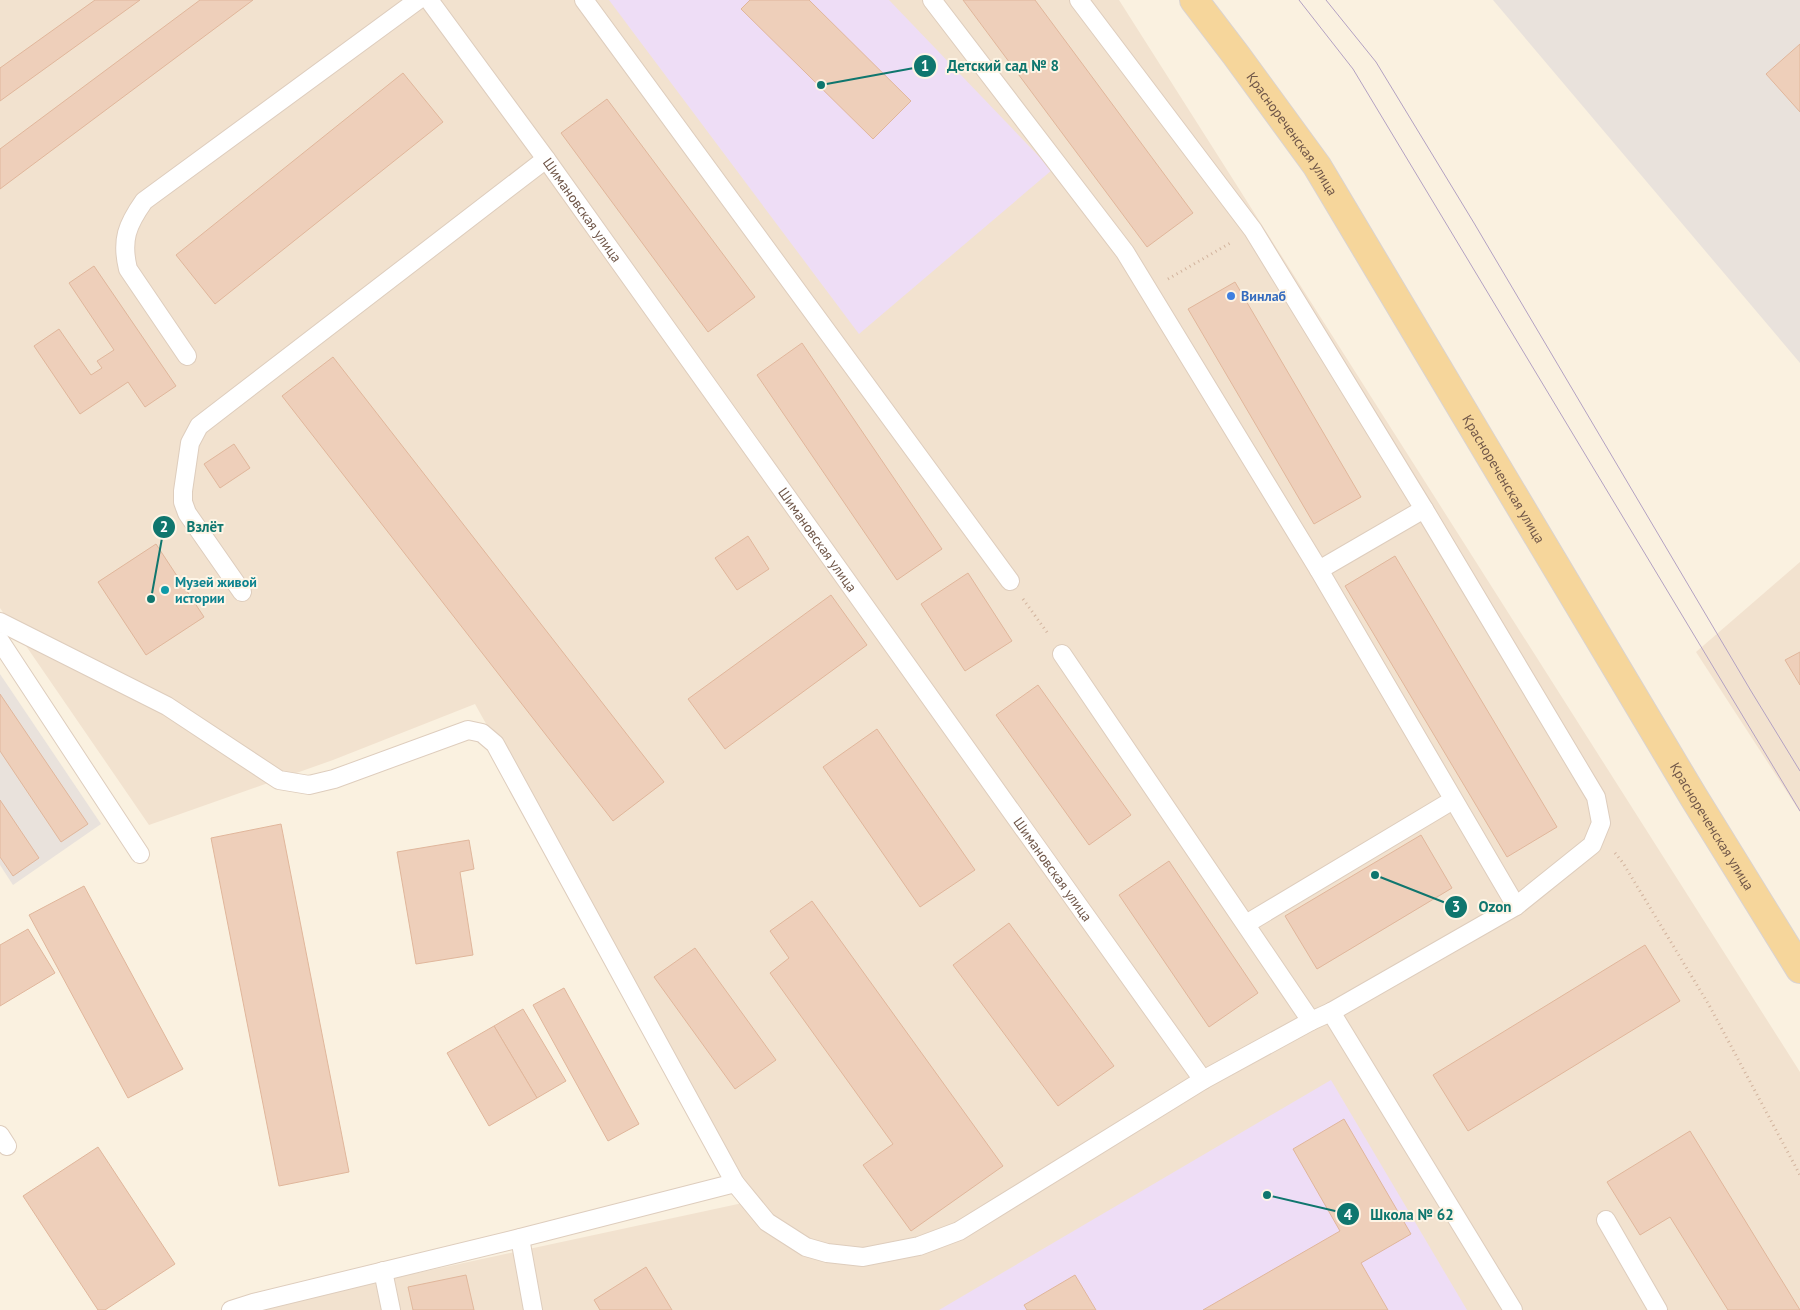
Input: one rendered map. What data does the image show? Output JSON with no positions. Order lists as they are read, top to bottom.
{
  "streets": {
    "main road": ["Краснореченская улица"],
    "lane": ["Шимановская улица"]
  },
  "places": [
    "Детский сад № 8",
    "Винлаб",
    "Музей живой истории",
    "Взлёт",
    "Ozon",
    "Школа № 62"
  ]
}
